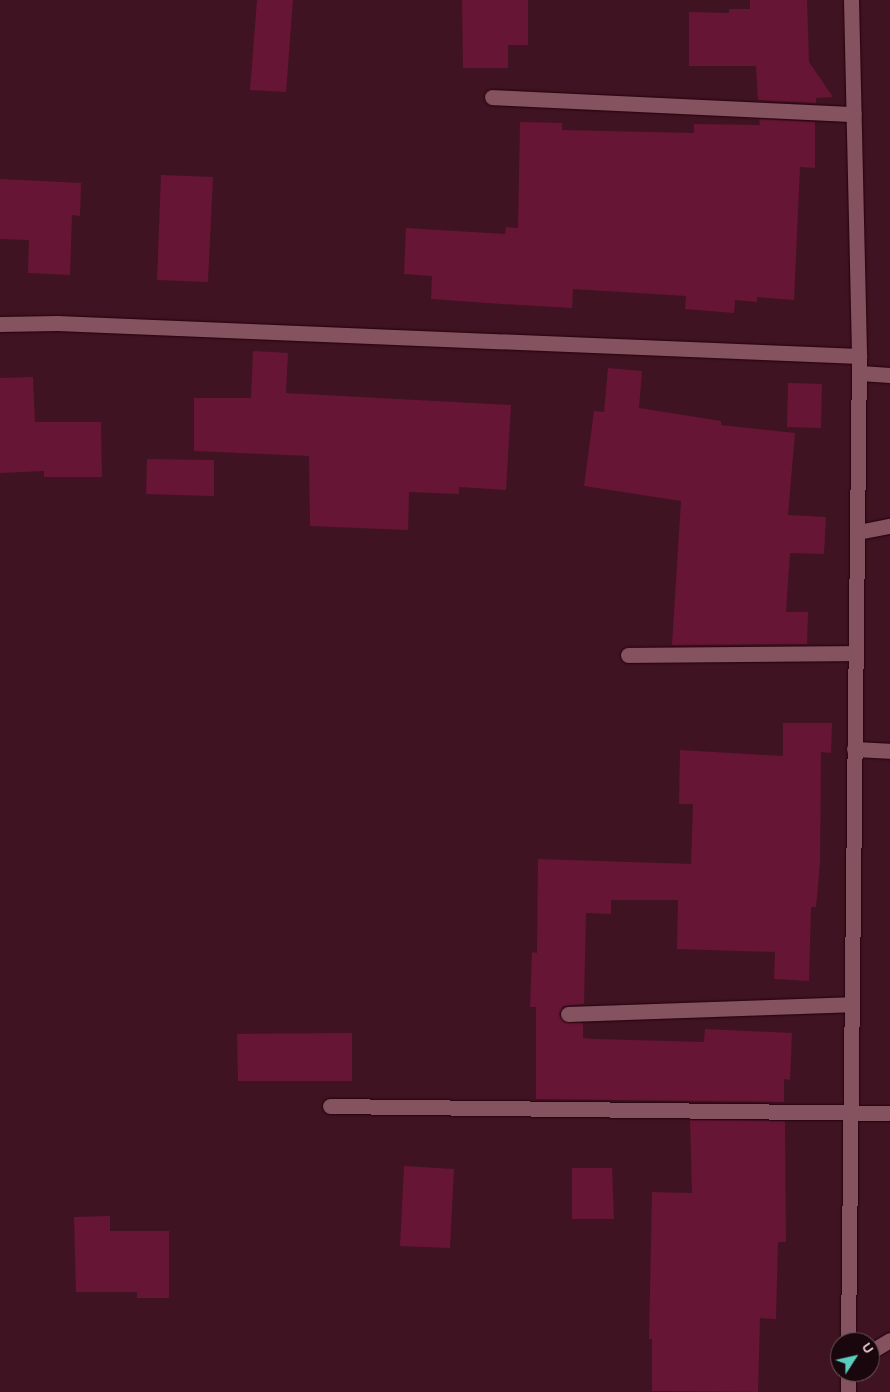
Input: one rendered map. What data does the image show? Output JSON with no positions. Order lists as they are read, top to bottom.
{
  "north": "top right"
}
